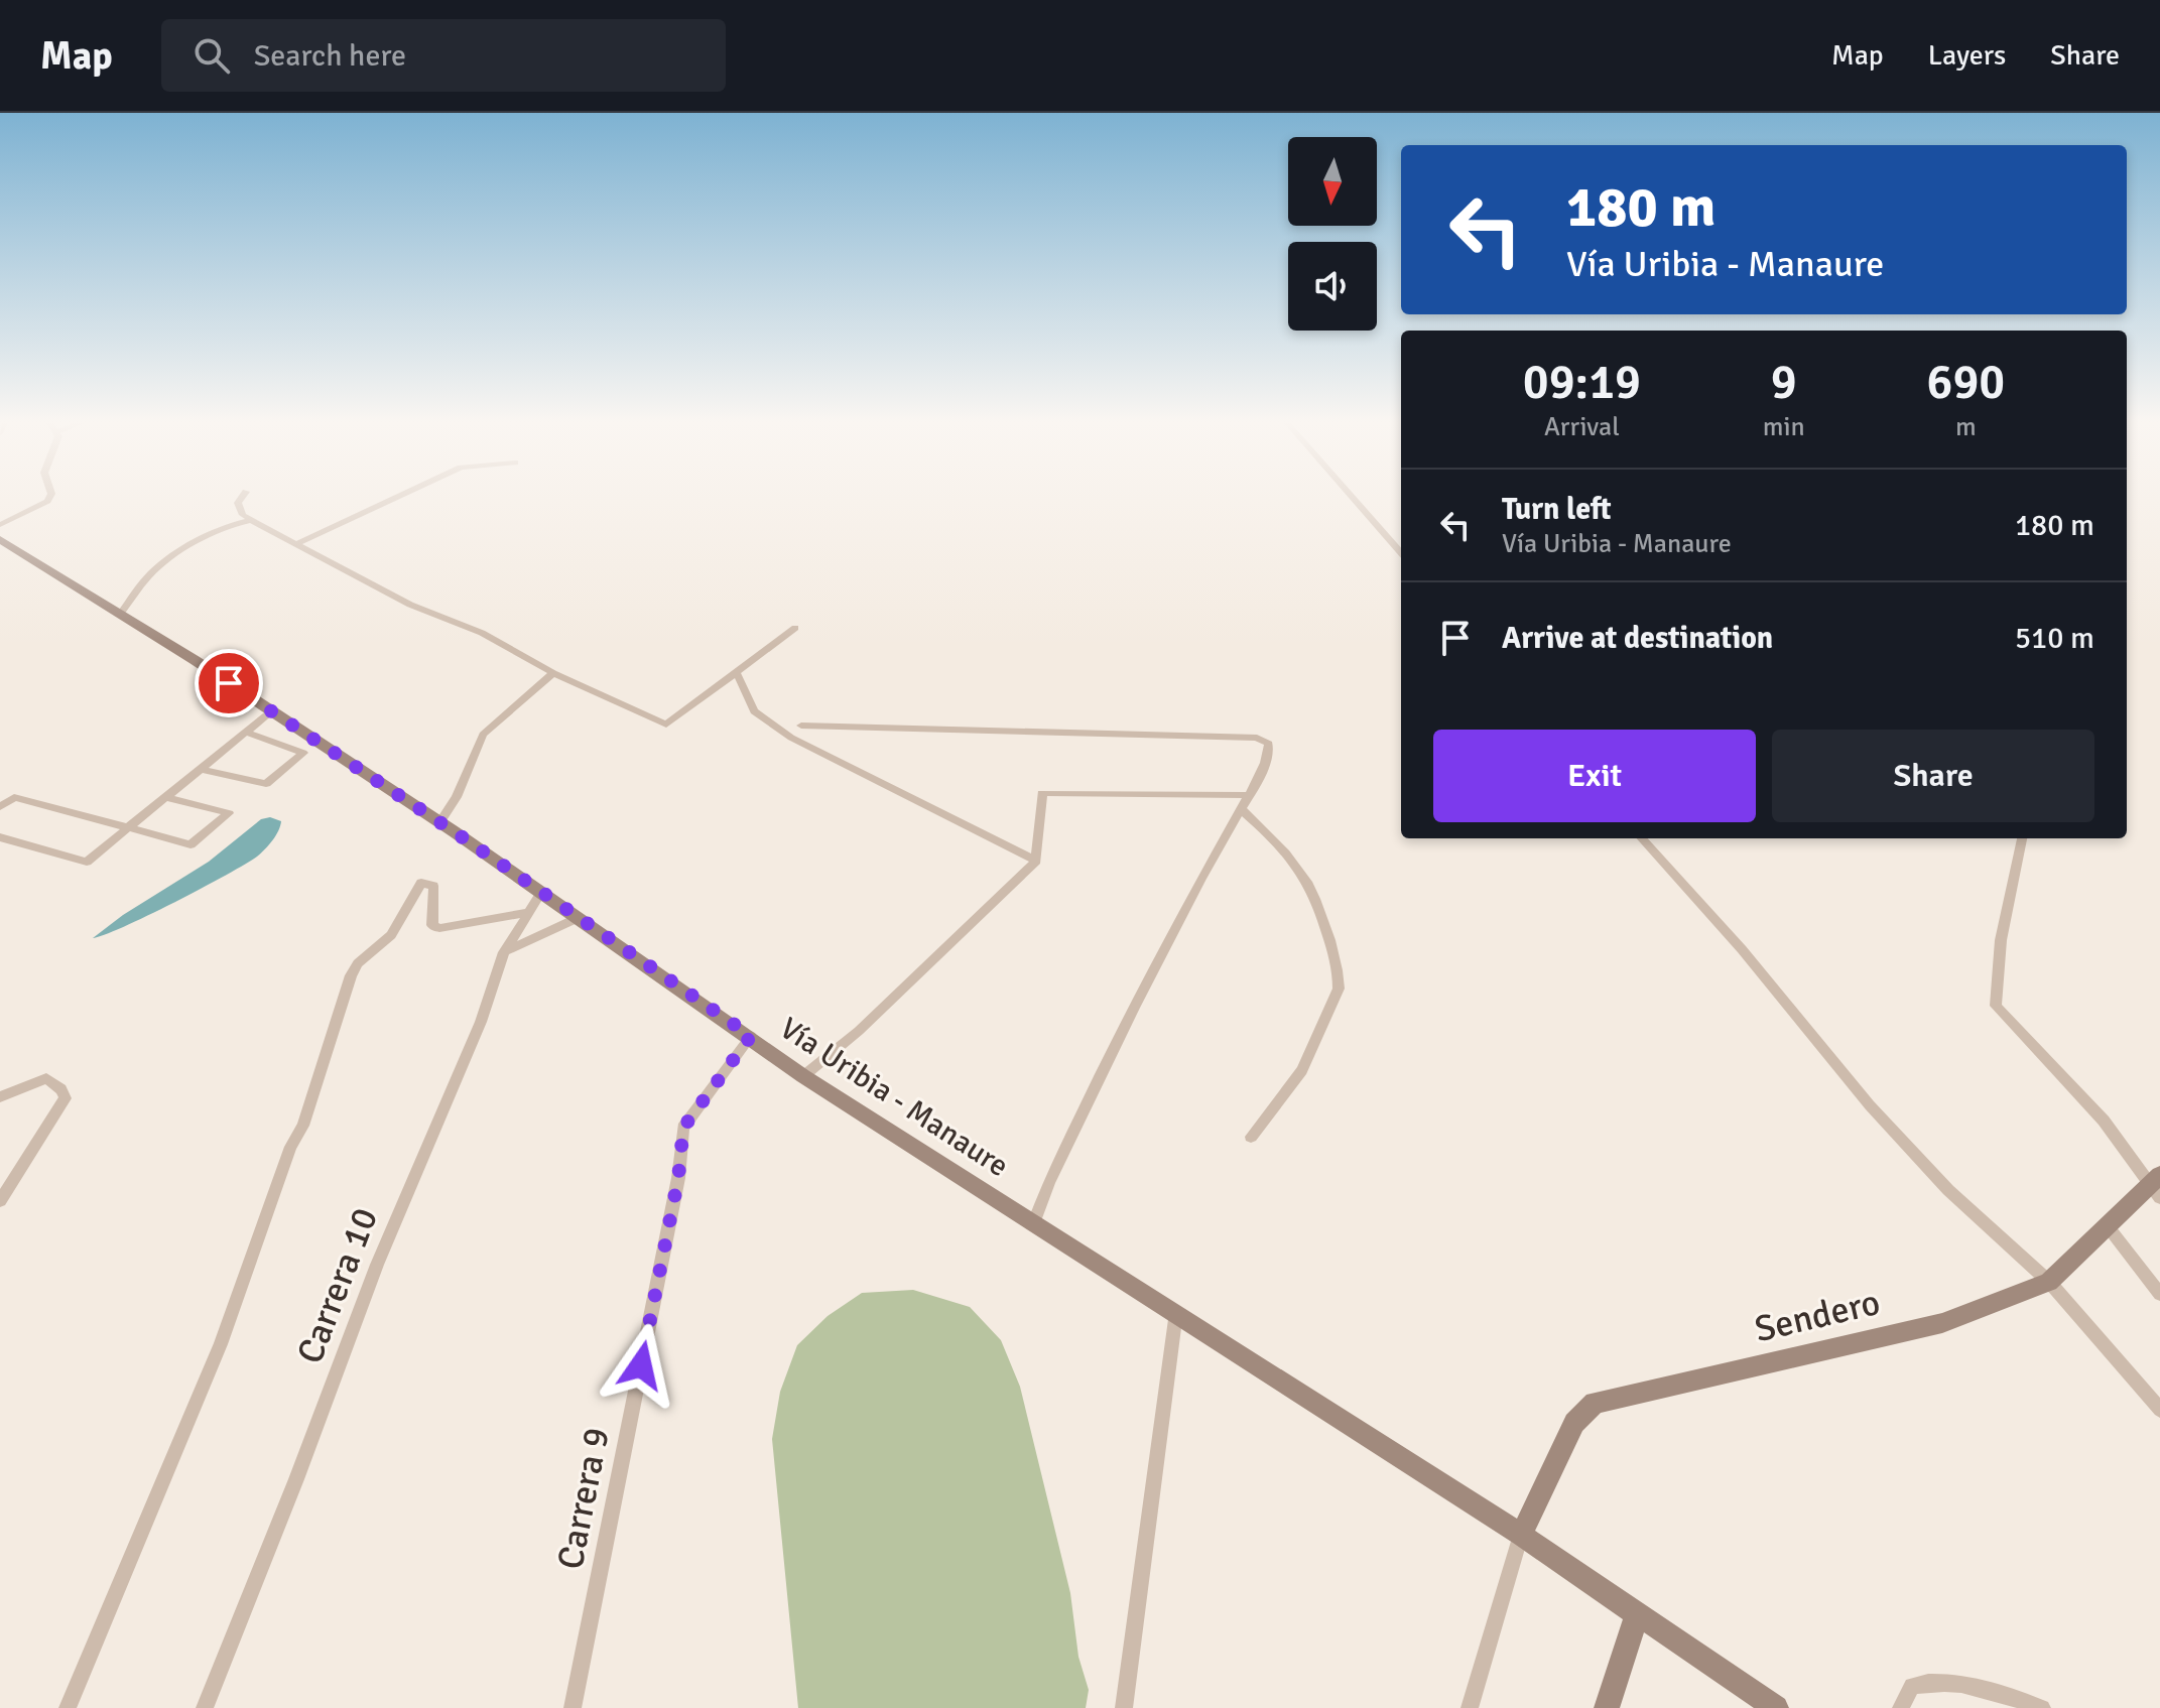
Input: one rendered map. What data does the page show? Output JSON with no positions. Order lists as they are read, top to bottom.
{
  "streets": {
    "main road": ["Vía Uribia - Manaure", "Sendero"],
    "street": ["Carrera 10", "Carrera 9"]
  },
  "crossings": [
    ["Vía Uribia - Manaure", "Carrera 10"],
    ["Vía Uribia - Manaure", "Sendero"],
    ["Vía Uribia - Manaure", "Carrera 9"]
  ],
  "north": "bottom",
  "page": {
    "header": "Map",
    "search": "Search here",
    "nav": ["Map", "Layers", "Share"],
    "turn": ["180 m", "Vía Uribia - Manaure"],
    "eta": [
      "09:19",
      "Arrival",
      "9",
      "min",
      "690",
      "m"
    ],
    "list": [
      {
        "name": "Turn left",
        "note": "Vía Uribia - Manaure",
        "value": "180 m"
      },
      {
        "name": "Arrive at destination",
        "value": "510 m"
      }
    ],
    "buttons": ["Exit", "Share"]
  }
}
